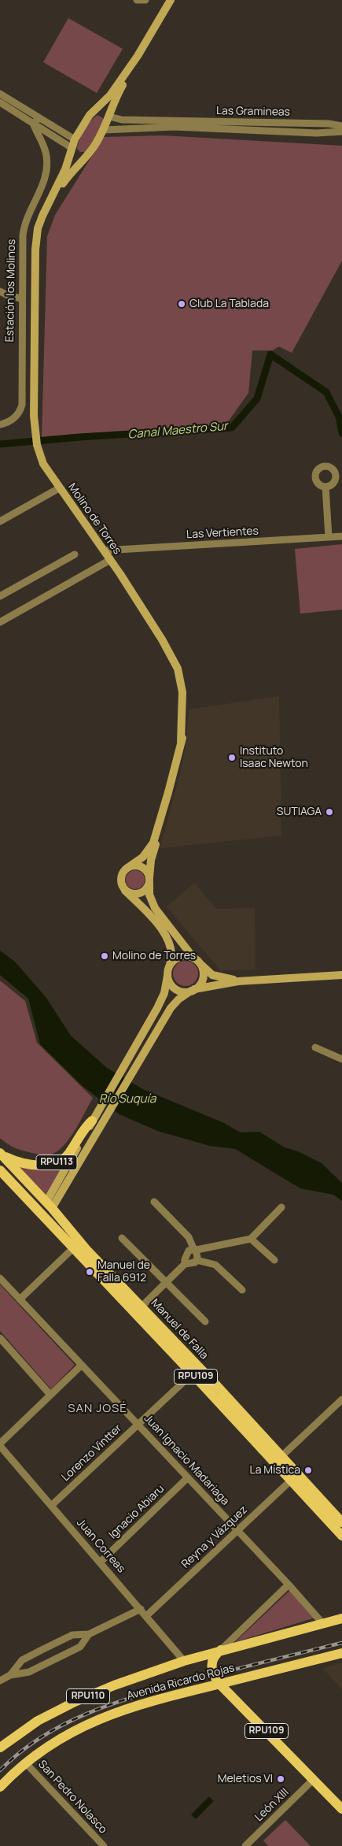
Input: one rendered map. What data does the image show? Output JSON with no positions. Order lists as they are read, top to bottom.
{
  "streets": {
    "main road": [
      "Molino de Torres",
      "RPU113",
      "Manuel de Falla",
      "RPU109",
      "Avenida Ricardo Rojas",
      "RPU110"
    ],
    "street": [
      "Las Gramineas",
      "Estación los Molinos",
      "Las Vertientes",
      "Lorenzo Vintter",
      "Juan Ignacio Madariaga",
      "Ignacio Abiaru",
      "Reyna y Vázquez",
      "Juan Correas",
      "San Pedro Nolasco",
      "León XIII"
    ]
  },
  "crossings": [
    ["Molino de Torres", "Las Vertientes"],
    ["Molino de Torres", "RPU113"],
    ["RPU113", "Manuel de Falla"],
    ["Manuel de Falla", "Lorenzo Vintter"],
    ["Manuel de Falla", "Reyna y Vázquez"],
    ["RPU109", "Avenida Ricardo Rojas"],
    ["RPU109", "León XIII"],
    ["Lorenzo Vintter", "Juan Ignacio Madariaga"],
    ["Lorenzo Vintter", "Juan Correas"],
    ["Juan Ignacio Madariaga", "Ignacio Abiaru"],
    ["Juan Ignacio Madariaga", "Reyna y Vázquez"],
    ["Juan Ignacio Madariaga", "Avenida Ricardo Rojas"],
    ["Ignacio Abiaru", "Juan Correas"],
    ["Reyna y Vázquez", "Juan Correas"],
    ["Juan Correas", "Avenida Ricardo Rojas"],
    ["Avenida Ricardo Rojas", "San Pedro Nolasco"]
  ],
  "districts": ["SAN JOSÉ"],
  "water": ["Canal Maestro Sur", "Río Suquía"],
  "places": [
    "Club La Tablada",
    "Instituto Isaac Newton",
    "SUTIAGA",
    "Molino de Torres",
    "Manuel de Falla 6912",
    "La Mística",
    "Meletios VI"
  ]
}
